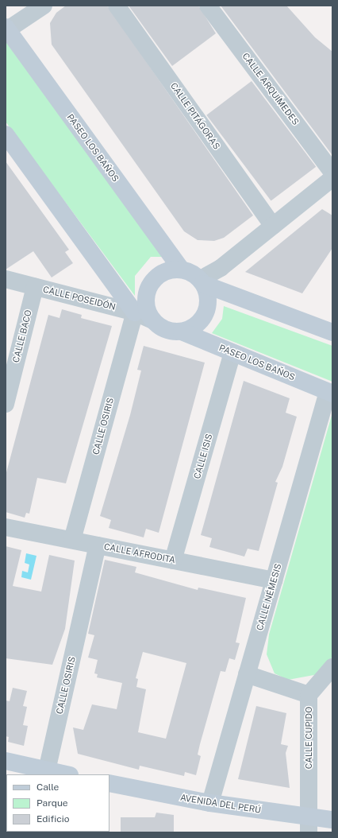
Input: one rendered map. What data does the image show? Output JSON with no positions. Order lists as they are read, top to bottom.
{
  "streets": {
    "street": [
      "CALLE ARQUÍMEDES",
      "CALLE PITÁGORAS",
      "PASEO LOS BAÑOS",
      "CALLE POSEIDÓN",
      "CALLE BACO",
      "CALLE OSIRIS",
      "CALLE ISIS",
      "CALLE AFRODITA",
      "CALLE NÉMESIS",
      "CALLE CUPIDO",
      "AVENIDA DEL PERÚ"
    ]
  },
  "crossings": [
    ["PASEO LOS BAÑOS", "CALLE POSEIDÓN"],
    ["PASEO LOS BAÑOS", "CALLE ISIS"],
    ["PASEO LOS BAÑOS", "CALLE NÉMESIS"],
    ["CALLE POSEIDÓN", "CALLE BACO"],
    ["CALLE POSEIDÓN", "CALLE OSIRIS"],
    ["CALLE OSIRIS", "CALLE AFRODITA"],
    ["CALLE ISIS", "CALLE AFRODITA"],
    ["CALLE AFRODITA", "CALLE NÉMESIS"],
    ["CALLE NÉMESIS", "AVENIDA DEL PERÚ"],
    ["CALLE CUPIDO", "AVENIDA DEL PERÚ"]
  ],
  "legend": ["Calle", "Parque", "Edificio"]
}
